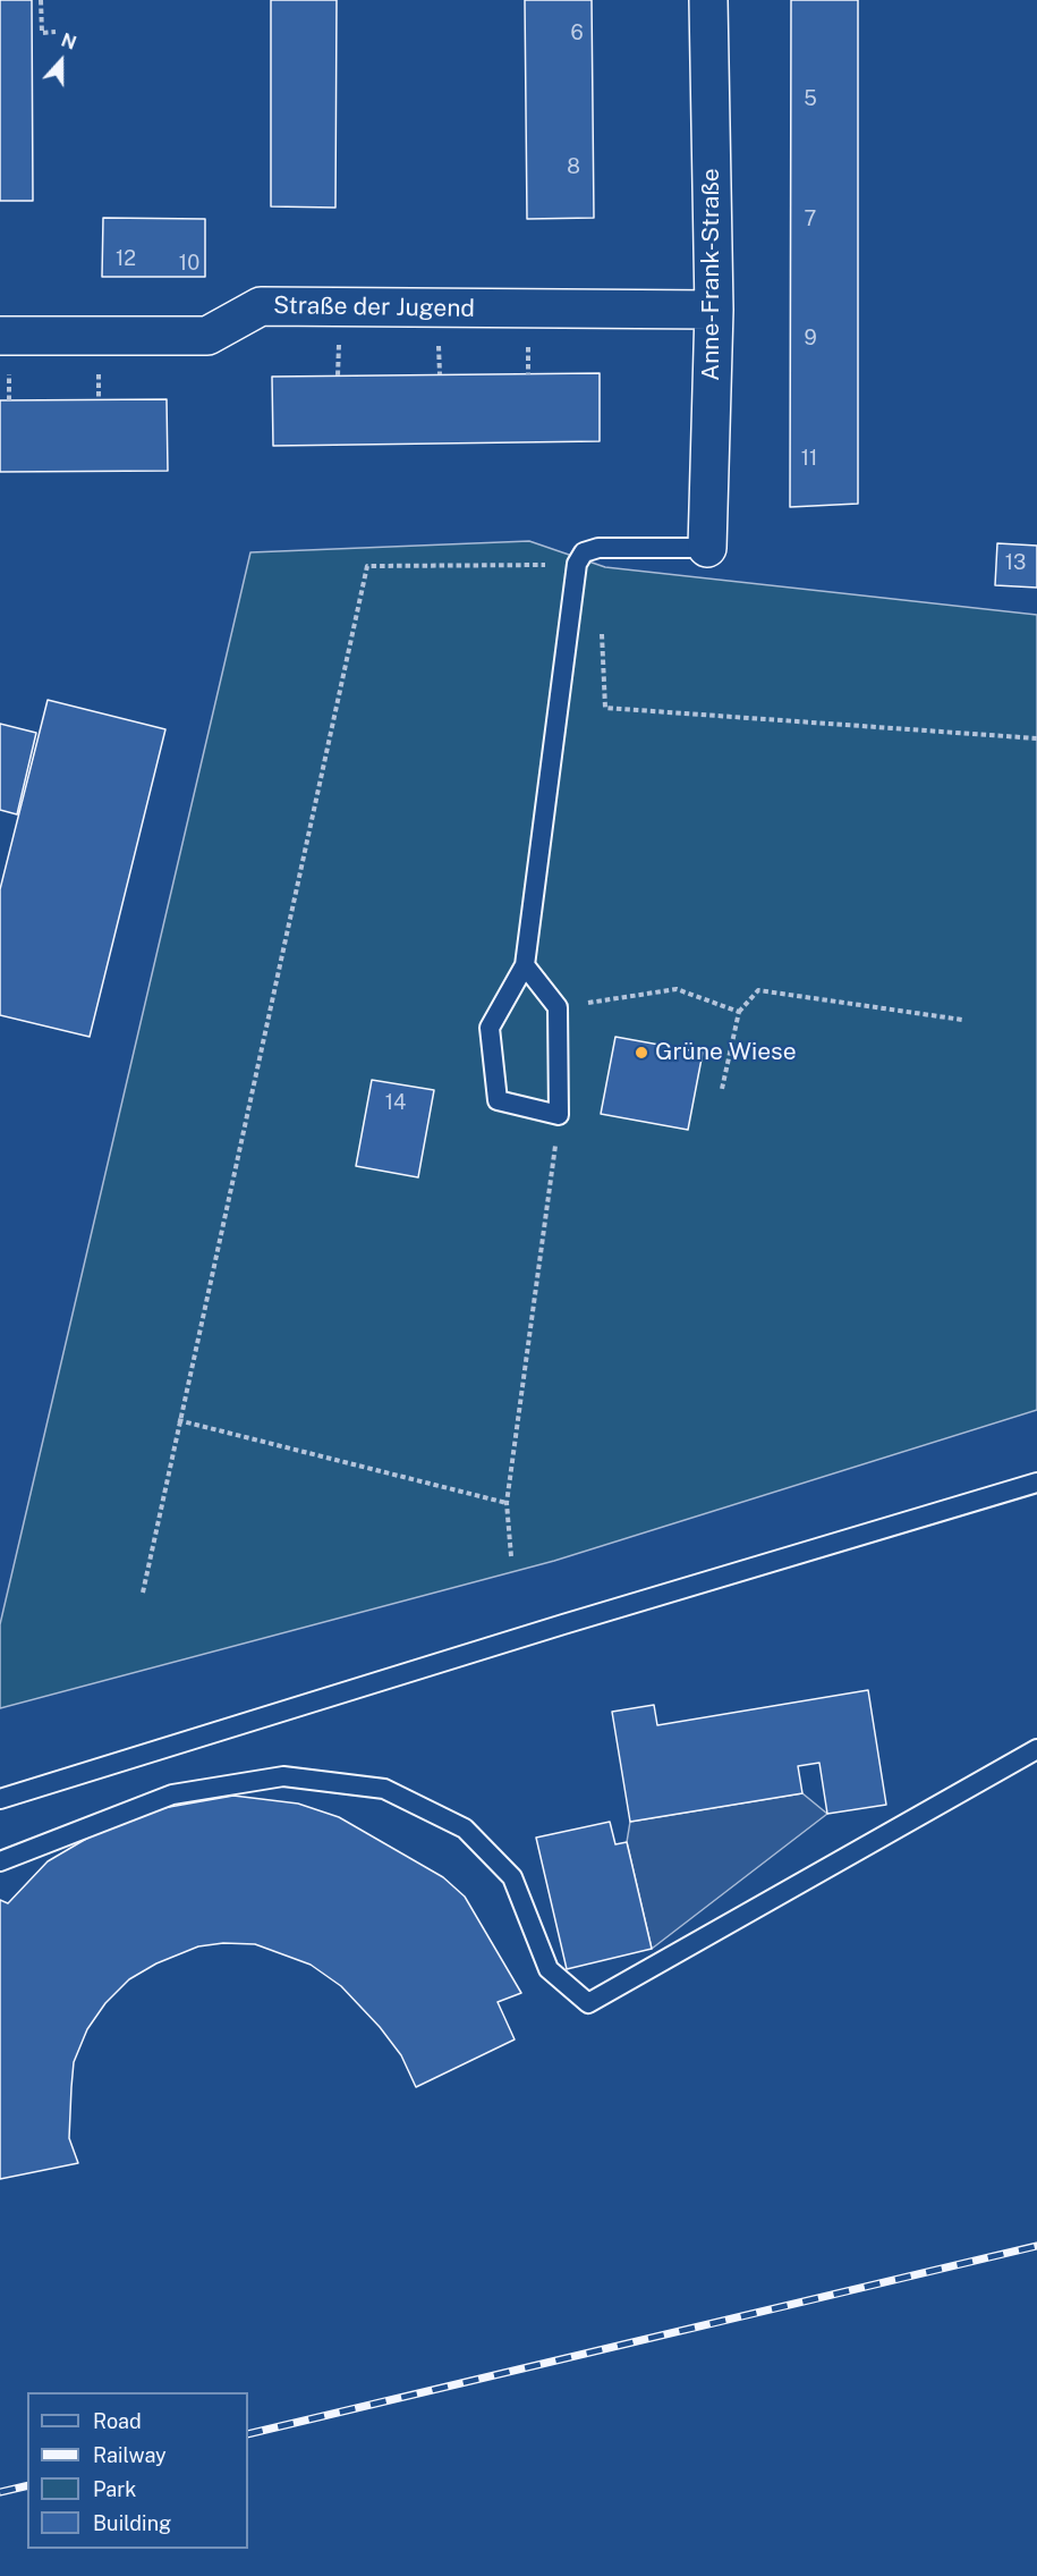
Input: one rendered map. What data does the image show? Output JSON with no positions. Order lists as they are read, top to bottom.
{
  "streets": {
    "street": ["Anne-Frank-Straße", "Straße der Jugend"]
  },
  "crossings": [
    ["Anne-Frank-Straße", "Straße der Jugend"]
  ],
  "places": ["Grüne Wiese"],
  "house_numbers": [
    "6",
    "5",
    "8",
    "7",
    "12",
    "10",
    "9",
    "11",
    "13",
    "14"
  ],
  "legend": [
    "Road",
    "Railway",
    "Park",
    "Building"
  ],
  "north": "top"
}
